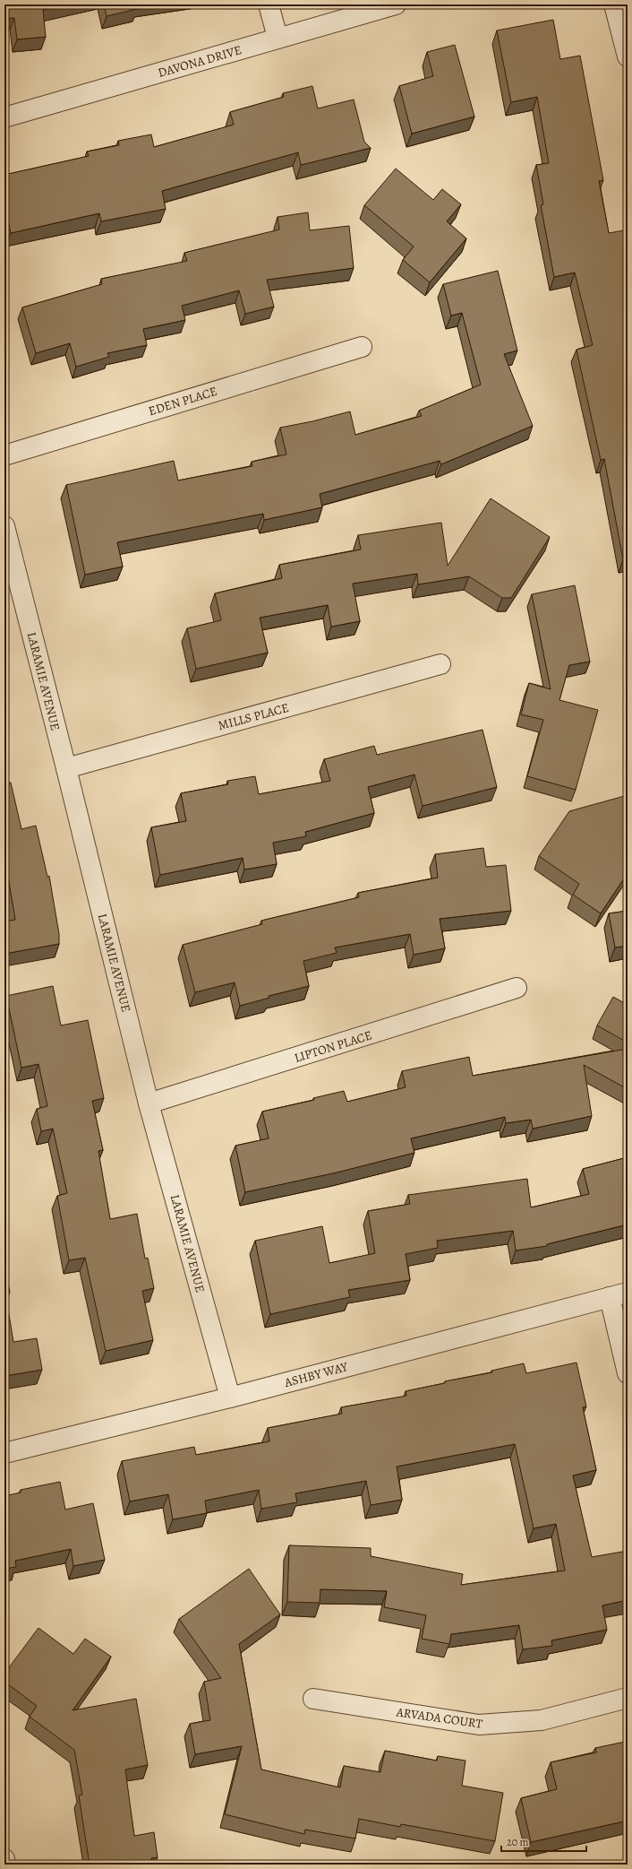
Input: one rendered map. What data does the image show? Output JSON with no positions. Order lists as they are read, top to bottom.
{
  "streets": {
    "street": [
      "DAVONA DRIVE",
      "EDEN PLACE",
      "LARAMIE AVENUE",
      "MILLS PLACE",
      "LIPTON PLACE",
      "ASHBY WAY",
      "ARVADA COURT"
    ]
  },
  "crossings": [
    ["LARAMIE AVENUE", "MILLS PLACE"],
    ["LARAMIE AVENUE", "LIPTON PLACE"],
    ["LARAMIE AVENUE", "ASHBY WAY"]
  ],
  "scale_bar": "20 m"
}
